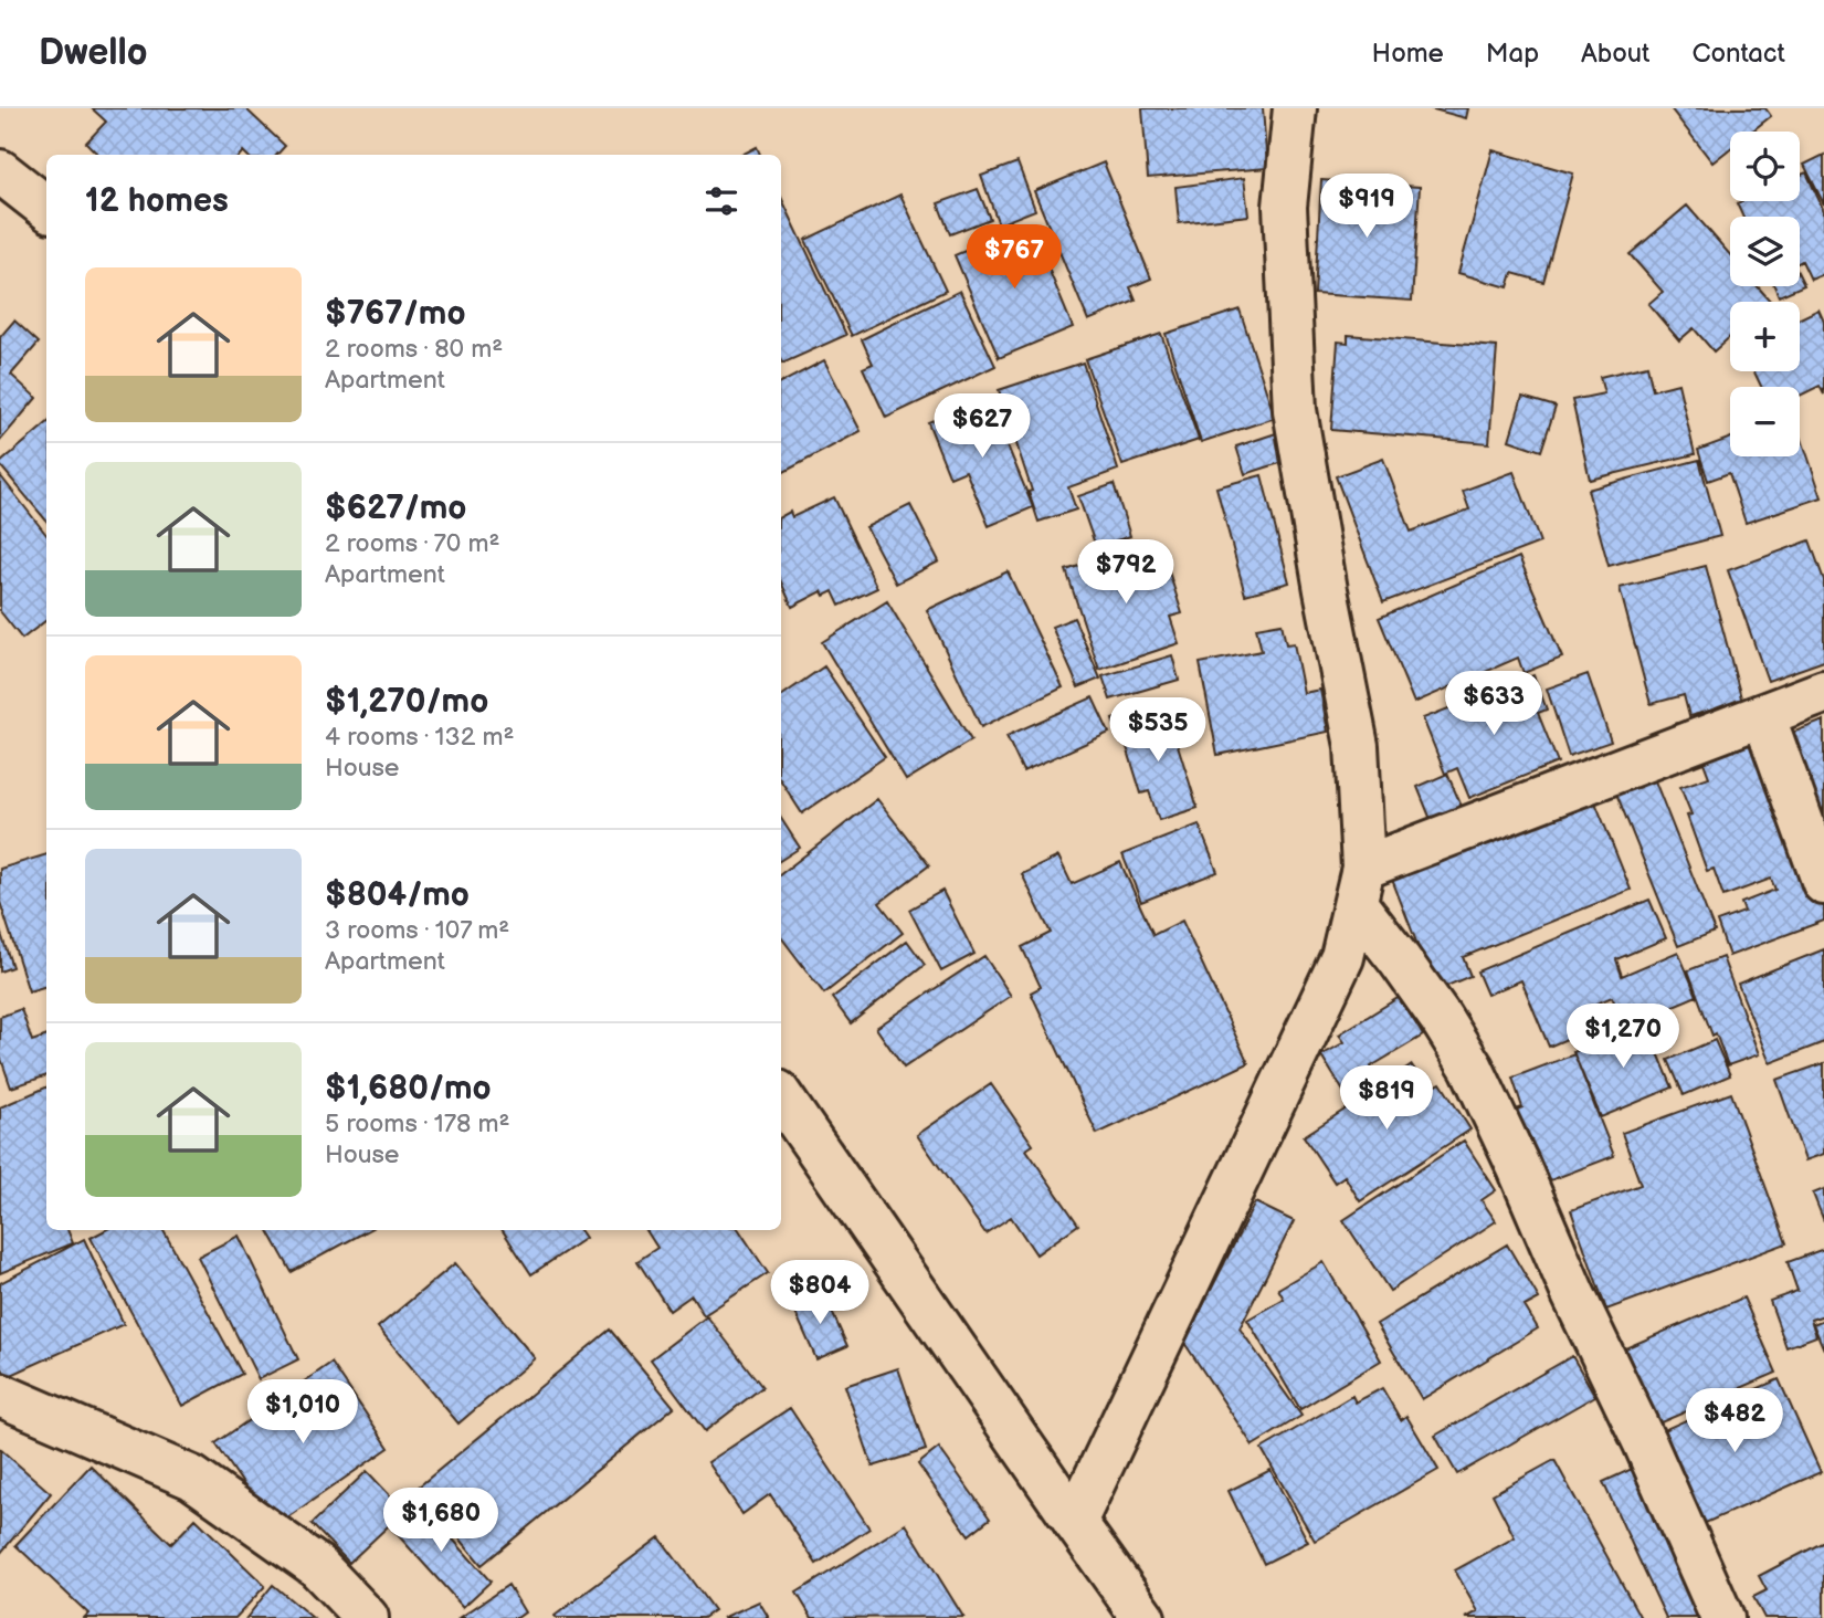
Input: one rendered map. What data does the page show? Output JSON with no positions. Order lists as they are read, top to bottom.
{
  "page": {
    "header": "Dwello",
    "nav": [
      "Home",
      "Map",
      "About",
      "Contact"
    ],
    "map_buttons": ["+", "−"],
    "heading": "12 homes",
    "price": [
      "$919",
      "$767",
      "$627",
      "$792",
      "$633",
      "$535",
      "$1,270",
      "$819",
      "$804",
      "$1,010",
      "$482",
      "$1,680"
    ],
    "list": [
      {
        "name": "$767/mo",
        "note": "2 rooms · 80 m² · Apartment"
      },
      {
        "name": "$627/mo",
        "note": "2 rooms · 70 m² · Apartment"
      },
      {
        "name": "$1,270/mo",
        "note": "4 rooms · 132 m² · House"
      },
      {
        "name": "$804/mo",
        "note": "3 rooms · 107 m² · Apartment"
      },
      {
        "name": "$1,680/mo",
        "note": "5 rooms · 178 m² · House"
      }
    ]
  }
}
